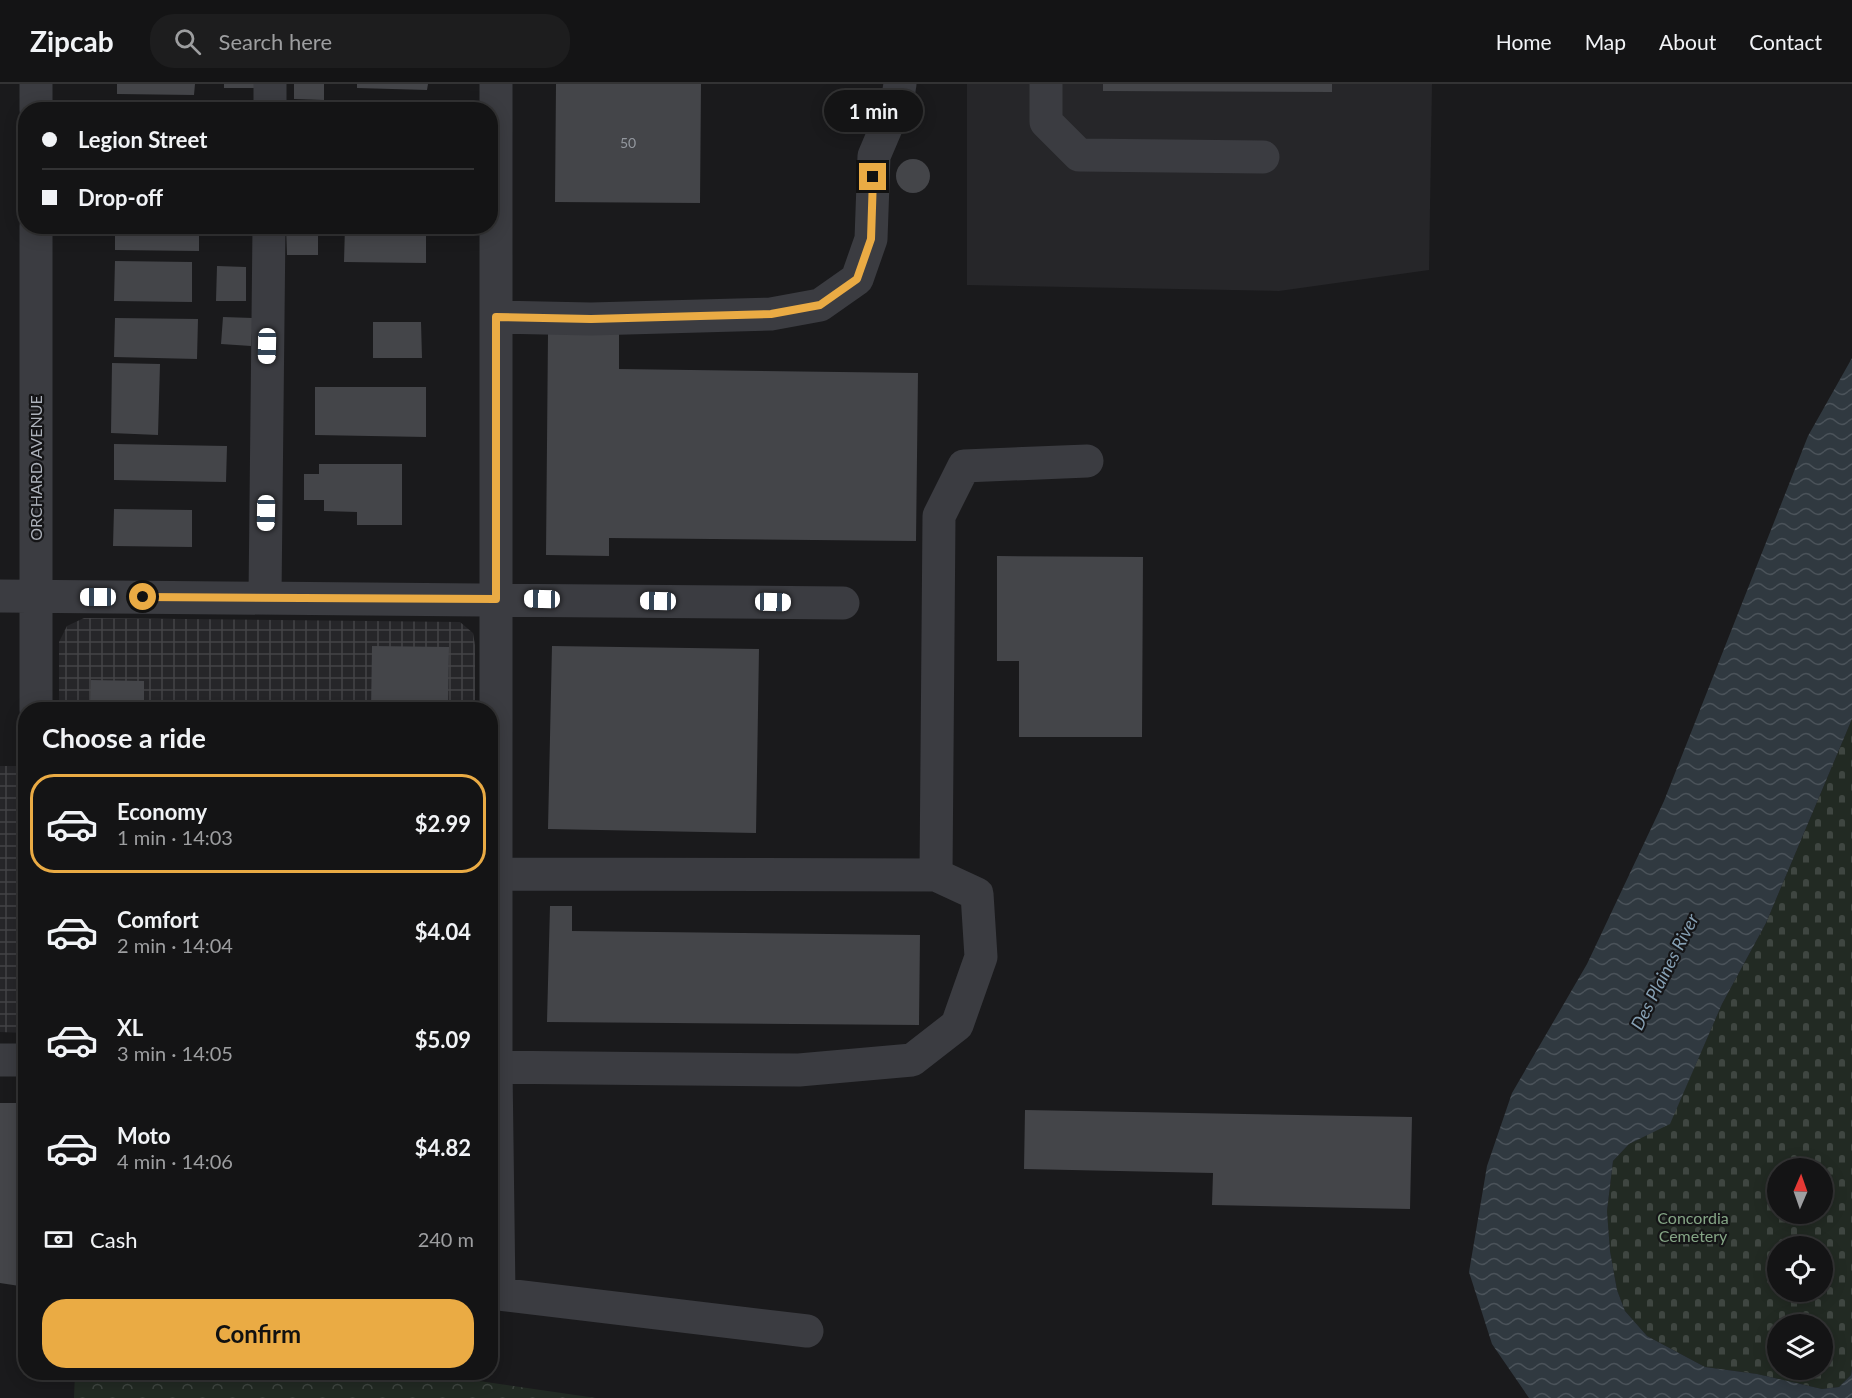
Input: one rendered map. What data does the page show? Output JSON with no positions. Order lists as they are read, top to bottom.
{
  "streets": {
    "street": ["ORCHARD AVENUE"]
  },
  "water": ["Des Plaines River"],
  "parks": ["Concordia Cemetery"],
  "house_numbers": ["50"],
  "north": "top",
  "page": {
    "header": "Zipcab",
    "search": "Search here",
    "nav": [
      "Home",
      "Map",
      "About",
      "Contact"
    ],
    "bubble": "1 min",
    "banner": ["Legion Street", "Drop-off"],
    "heading": "Choose a ride",
    "list": [
      {
        "name": "Economy",
        "note": "1 min · 14:03",
        "value": "$2.99"
      },
      {
        "name": "Comfort",
        "note": "2 min · 14:04",
        "value": "$4.04"
      },
      {
        "name": "XL",
        "note": "3 min · 14:05",
        "value": "$5.09"
      },
      {
        "name": "Moto",
        "note": "4 min · 14:06",
        "value": "$4.82"
      }
    ],
    "pay": ["Cash", "240 m"],
    "buttons": "Confirm"
  }
}
